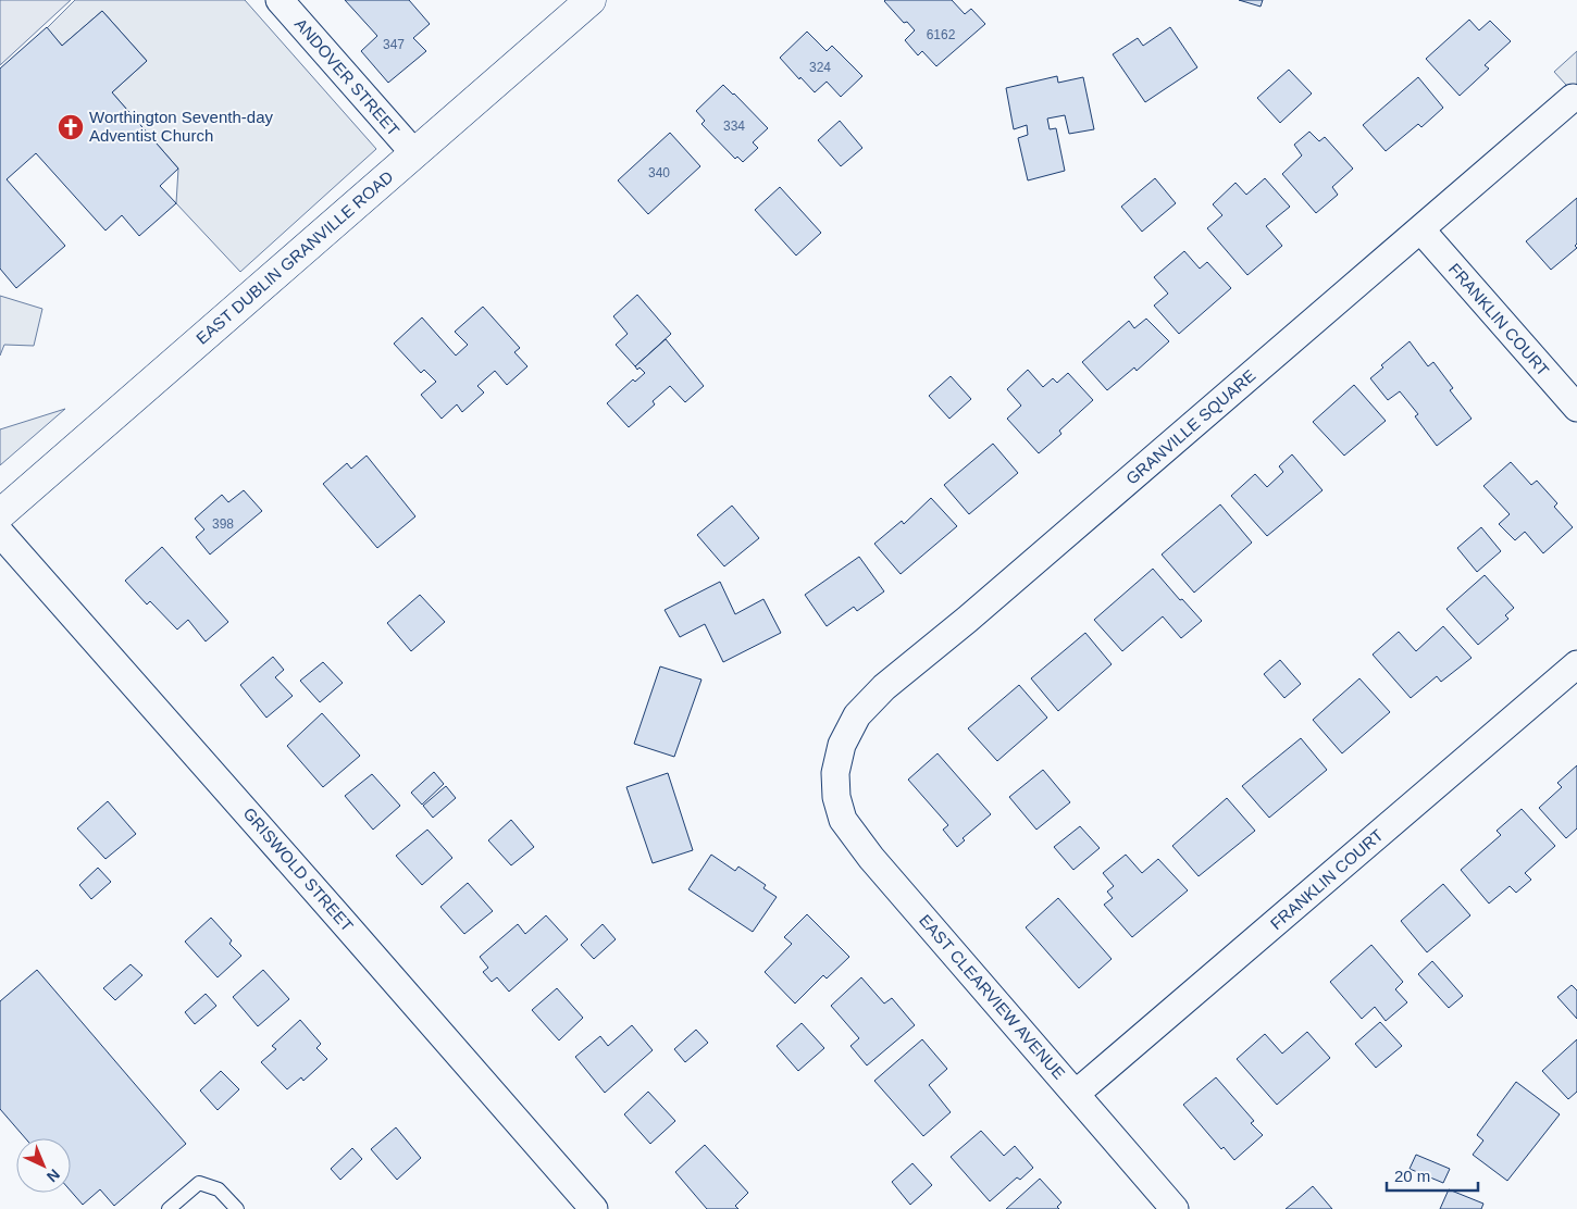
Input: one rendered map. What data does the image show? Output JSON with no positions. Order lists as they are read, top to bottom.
{
  "streets": {
    "main road": ["EAST DUBLIN GRANVILLE ROAD"],
    "street": [
      "ANDOVER STREET",
      "FRANKLIN COURT",
      "GRANVILLE SQUARE",
      "GRISWOLD STREET",
      "EAST CLEARVIEW AVENUE"
    ]
  },
  "crossings": [
    ["ANDOVER STREET", "EAST DUBLIN GRANVILLE ROAD"],
    ["FRANKLIN COURT", "GRANVILLE SQUARE"],
    ["FRANKLIN COURT", "EAST CLEARVIEW AVENUE"],
    ["GRANVILLE SQUARE", "EAST CLEARVIEW AVENUE"]
  ],
  "places": {
    "church": ["Worthington Seventh-day Adventist Church"]
  },
  "house_numbers": [
    "6162",
    "347",
    "324",
    "334",
    "340",
    "398"
  ],
  "scale_bar": "20 m",
  "north": "bottom right"
}
